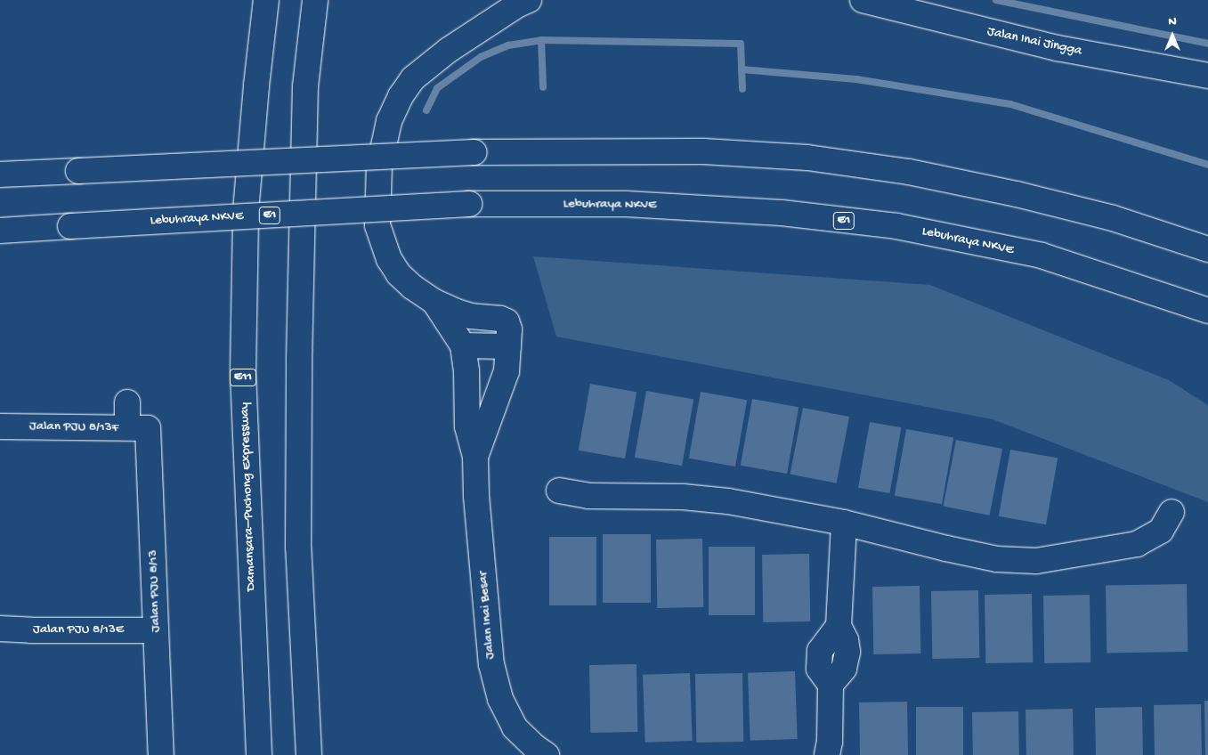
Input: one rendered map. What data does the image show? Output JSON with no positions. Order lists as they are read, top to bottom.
{
  "streets": {
    "main road": [
      "Jalan Inai Jingga",
      "Lebuhraya NKVE",
      "E1",
      "E11",
      "Jalan PJU 8/13F",
      "Damansara–Puchong Expressway",
      "Jalan PJU 8/13",
      "Jalan Inai Besar",
      "Jalan PJU 8/13E"
    ]
  },
  "crossings": [
    ["Jalan PJU 8/13F", "Jalan PJU 8/13"],
    ["Jalan PJU 8/13", "Jalan PJU 8/13E"]
  ],
  "north": "top"
}
